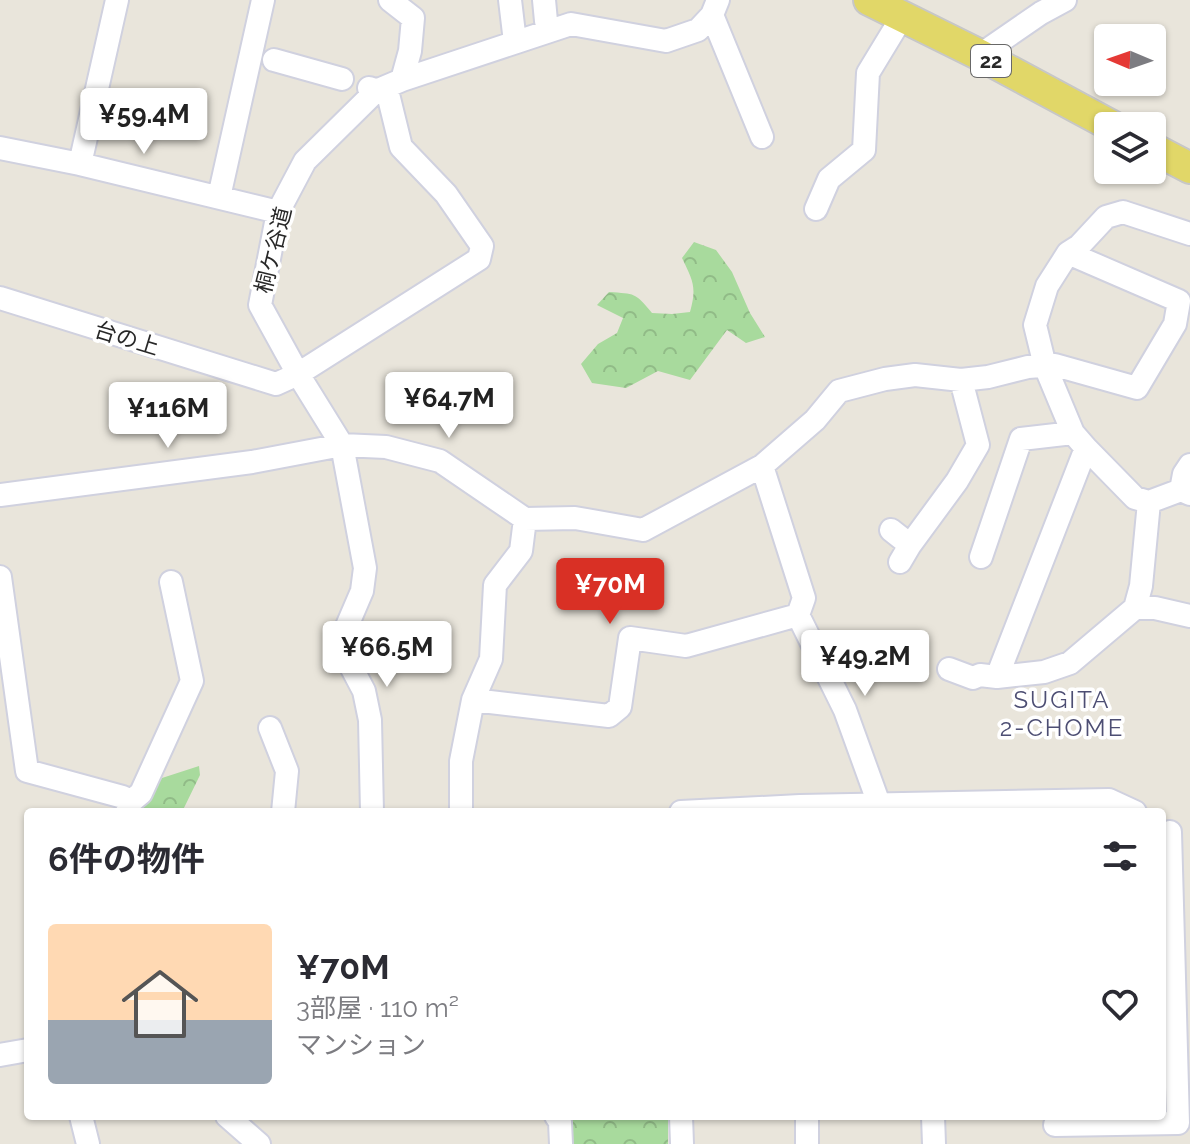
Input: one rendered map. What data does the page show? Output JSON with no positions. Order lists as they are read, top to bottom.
{
  "streets": {
    "main road": ["22"],
    "street": ["桐ケ谷道", "台の上"]
  },
  "crossings": [
    ["桐ケ谷道", "台の上"]
  ],
  "districts": ["SUGITA 2-CHOME"],
  "north": "left",
  "page": {
    "price": [
      "¥59.4M",
      "¥64.7M",
      "¥116M",
      "¥70M",
      "¥66.5M",
      "¥49.2M"
    ],
    "heading": "6件の物件",
    "list": [
      {
        "name": "¥70M",
        "note": "3部屋 · 110 m² · マンション"
      }
    ]
  }
}
